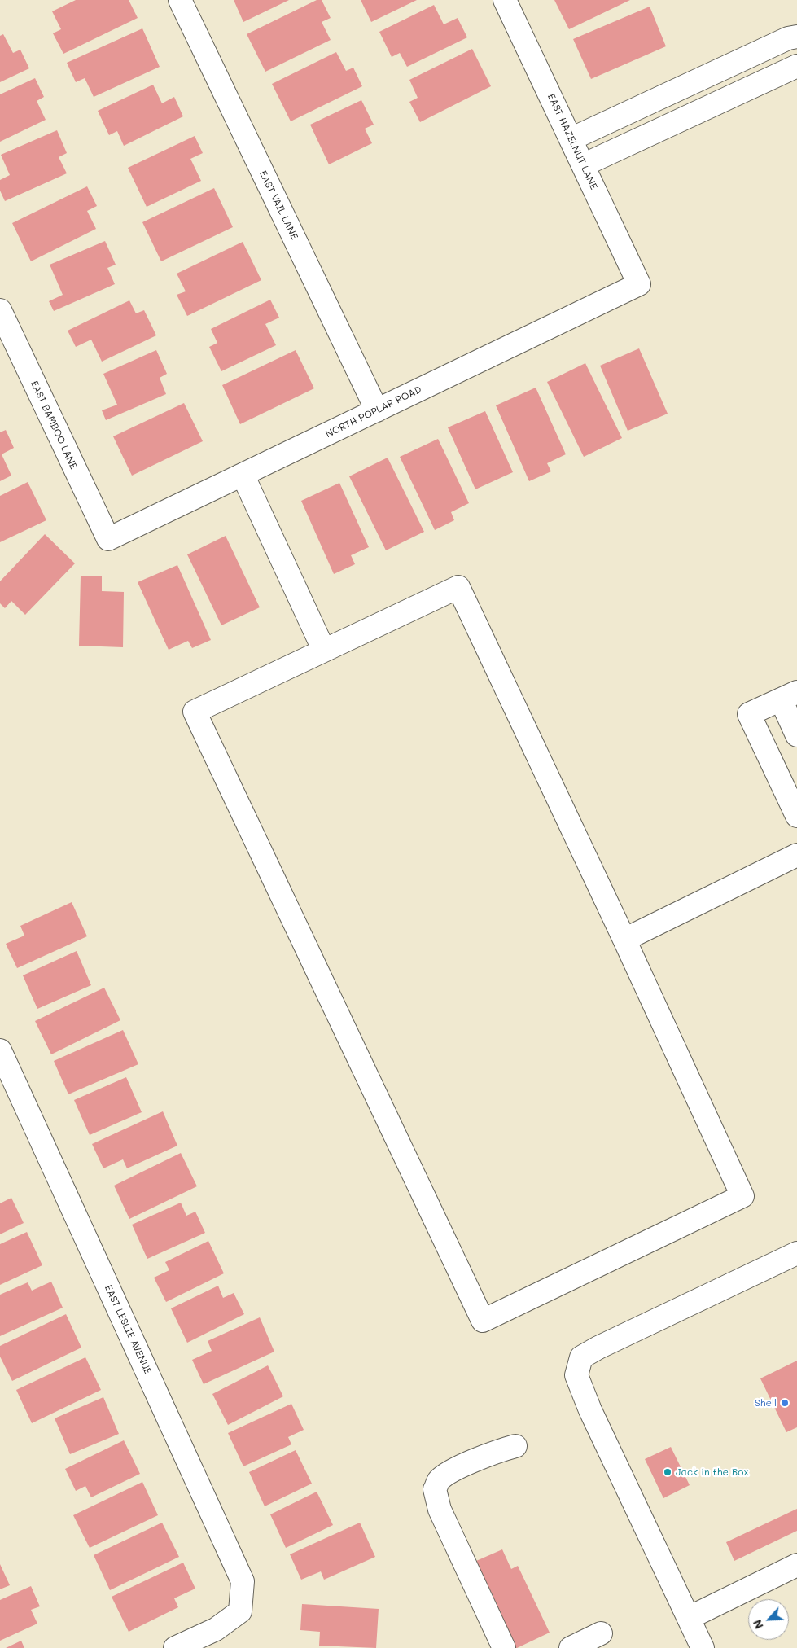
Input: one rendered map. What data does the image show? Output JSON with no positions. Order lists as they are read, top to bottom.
{
  "streets": {
    "street": [
      "EAST HAZELNUT LANE",
      "EAST VAIL LANE",
      "NORTH POPLAR ROAD",
      "EAST BAMBOO LANE",
      "EAST LESLIE AVENUE"
    ]
  },
  "crossings": [
    ["EAST HAZELNUT LANE", "NORTH POPLAR ROAD"],
    ["EAST VAIL LANE", "NORTH POPLAR ROAD"],
    ["NORTH POPLAR ROAD", "EAST BAMBOO LANE"]
  ],
  "places": ["Shell", "Jack in the Box"],
  "north": "bottom left"
}
